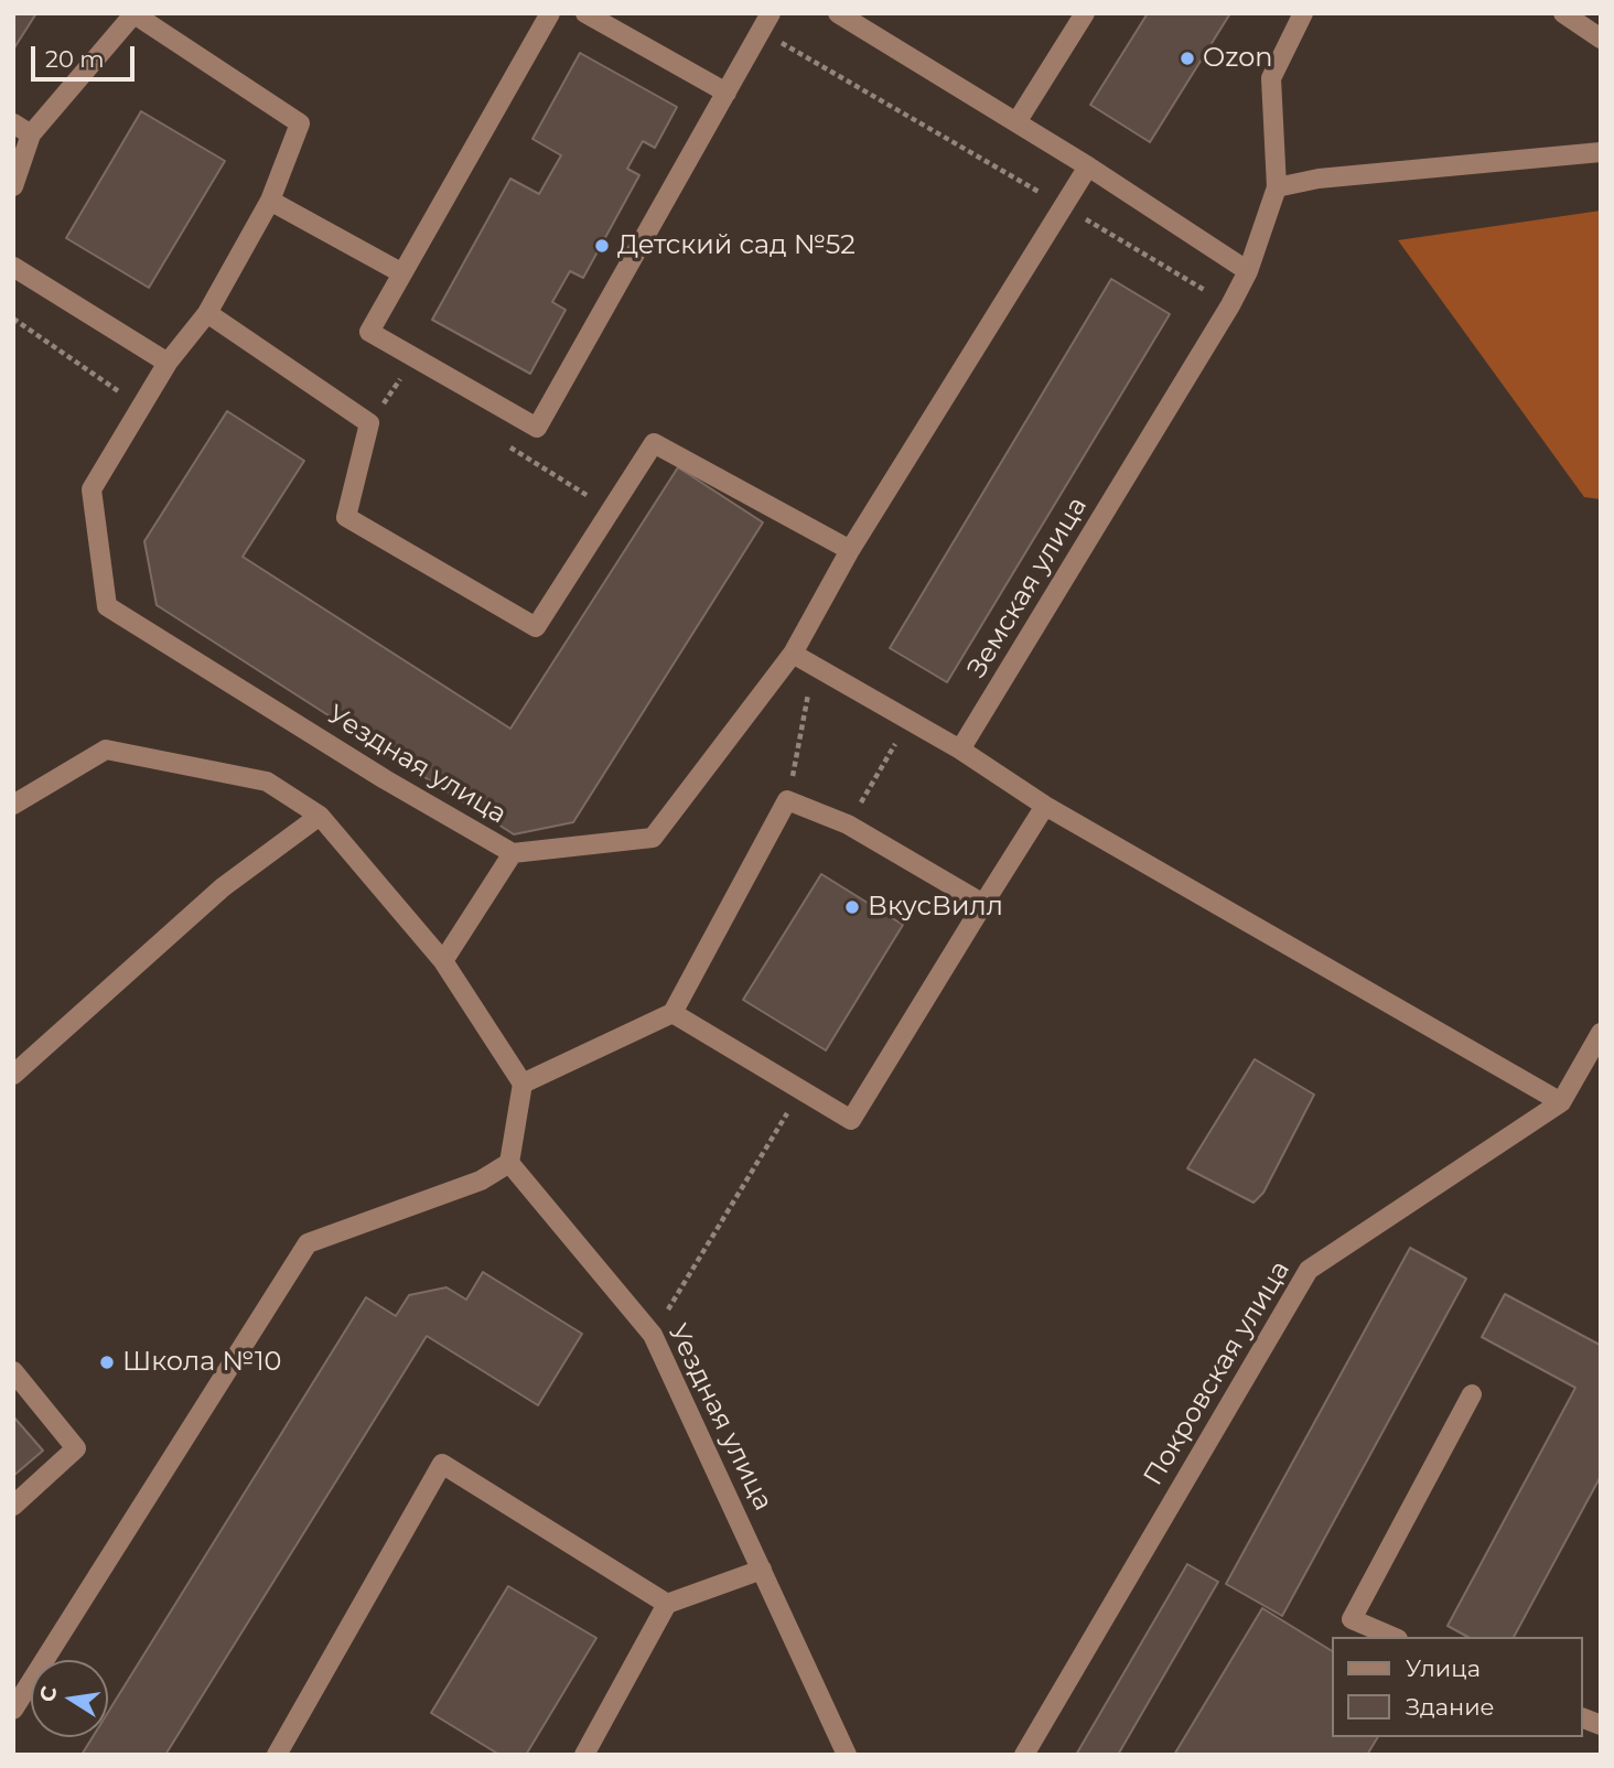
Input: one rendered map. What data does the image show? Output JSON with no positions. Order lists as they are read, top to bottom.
{
  "streets": {
    "street": ["Земская улица", "Уездная улица", "Покровская улица"]
  },
  "places": [
    "Ozon",
    "Детский сад №52",
    "ВкусВилл",
    "Школа №10"
  ],
  "legend": ["Улица", "Здание"],
  "scale_bar": "20 m",
  "north": "left"
}
